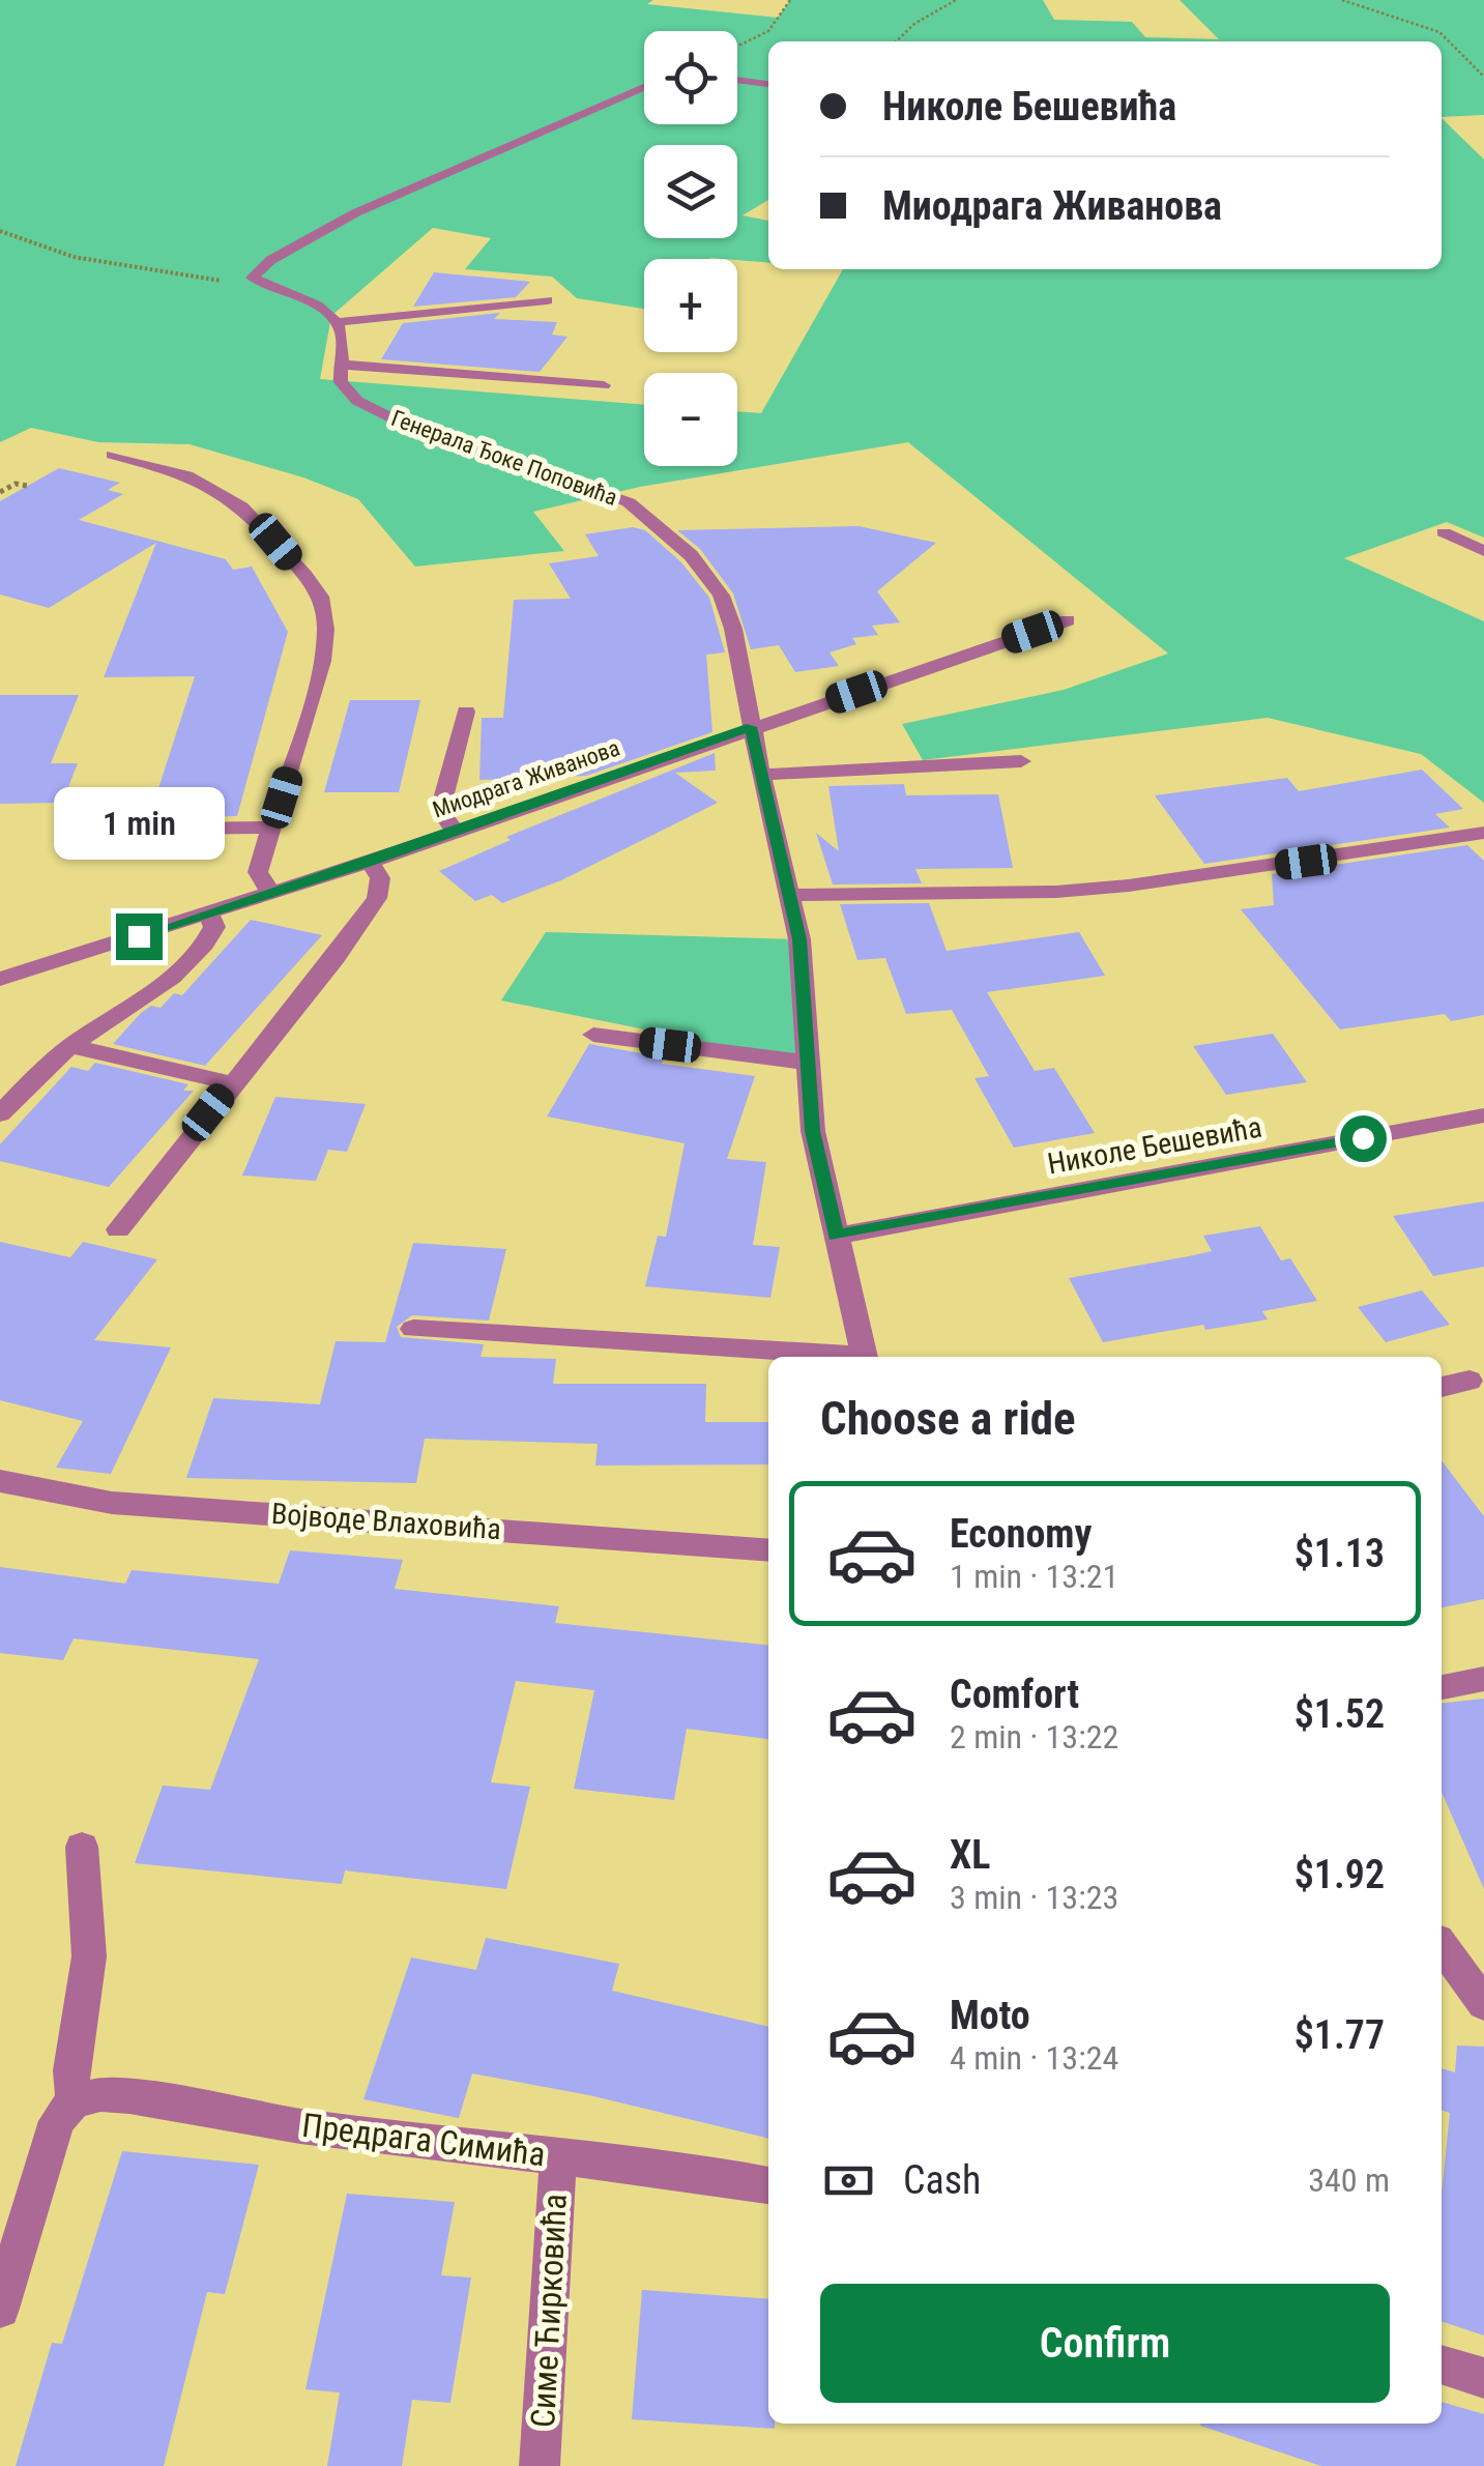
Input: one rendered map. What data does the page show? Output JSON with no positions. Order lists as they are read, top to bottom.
{
  "streets": {
    "street": [
      "Генерала Ђоке Поповића",
      "Миодрага Живанова",
      "Николе Бешевића",
      "Војводе Влаховића",
      "Предрага Симића",
      "Симе Ћирковића"
    ]
  },
  "crossings": [
    ["Генерала Ђоке Поповића", "Миодрага Живанова"],
    ["Генерала Ђоке Поповића", "Николе Бешевића"],
    ["Предрага Симића", "Симе Ћирковића"]
  ],
  "page": {
    "map_buttons": ["+", "−"],
    "banner": ["Николе Бешевића", "Миодрага Живанова"],
    "bubble": "1 min",
    "heading": "Choose a ride",
    "list": [
      {
        "name": "Economy",
        "note": "1 min · 13:21",
        "value": "$1.13"
      },
      {
        "name": "Comfort",
        "note": "2 min · 13:22",
        "value": "$1.52"
      },
      {
        "name": "XL",
        "note": "3 min · 13:23",
        "value": "$1.92"
      },
      {
        "name": "Moto",
        "note": "4 min · 13:24",
        "value": "$1.77"
      }
    ],
    "pay": ["Cash", "340 m"],
    "buttons": "Confirm"
  }
}
